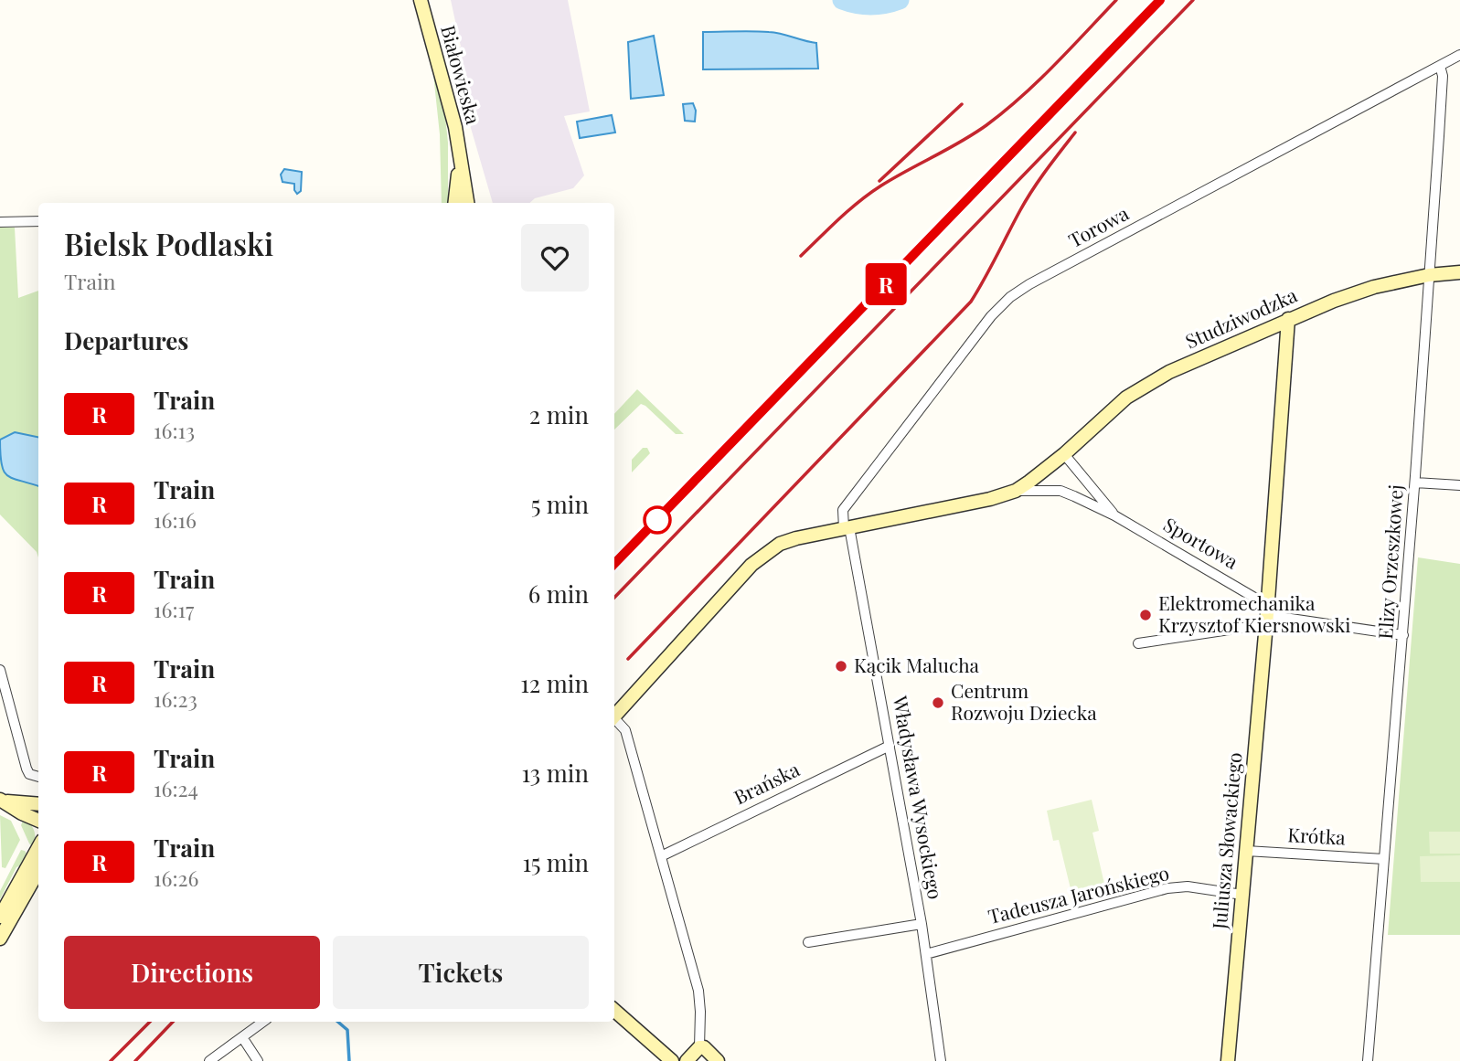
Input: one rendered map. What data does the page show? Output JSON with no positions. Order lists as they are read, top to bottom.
{
  "streets": {
    "street": [
      "Białowieska",
      "Torowa",
      "Studziwodzka",
      "Sportowa",
      "Elizy Orzeszkowej",
      "Brańska",
      "Władysława Wysockiego",
      "Krótka",
      "Juliusza Słowackiego",
      "Tadeusza Jarońskiego"
    ]
  },
  "crossings": [
    ["Torowa", "Sportowa"],
    ["Torowa", "Elizy Orzeszkowej"],
    ["Torowa", "Władysława Wysockiego"],
    ["Studziwodzka", "Sportowa"],
    ["Studziwodzka", "Elizy Orzeszkowej"],
    ["Studziwodzka", "Juliusza Słowackiego"],
    ["Sportowa", "Elizy Orzeszkowej"],
    ["Sportowa", "Władysława Wysockiego"],
    ["Sportowa", "Juliusza Słowackiego"],
    ["Elizy Orzeszkowej", "Krótka"],
    ["Brańska", "Władysława Wysockiego"],
    ["Władysława Wysockiego", "Tadeusza Jarońskiego"],
    ["Krótka", "Juliusza Słowackiego"],
    ["Juliusza Słowackiego", "Tadeusza Jarońskiego"]
  ],
  "places": ["Elektromechanika Krzysztof Kiersnowski", "Kącik Malucha", "Centrum Rozwoju Dziecka"],
  "page": {
    "on_map": "R",
    "heading": [
      ["Bielsk Podlaski", "Train"],
      "Departures"
    ],
    "list": [
      {
        "mark": "R",
        "name": "Train",
        "note": "16:13",
        "value": "2 min"
      },
      {
        "mark": "R",
        "name": "Train",
        "note": "16:16",
        "value": "5 min"
      },
      {
        "mark": "R",
        "name": "Train",
        "note": "16:17",
        "value": "6 min"
      },
      {
        "mark": "R",
        "name": "Train",
        "note": "16:23",
        "value": "12 min"
      },
      {
        "mark": "R",
        "name": "Train",
        "note": "16:24",
        "value": "13 min"
      },
      {
        "mark": "R",
        "name": "Train",
        "note": "16:26",
        "value": "15 min"
      }
    ],
    "buttons": ["Directions", "Tickets"]
  }
}
